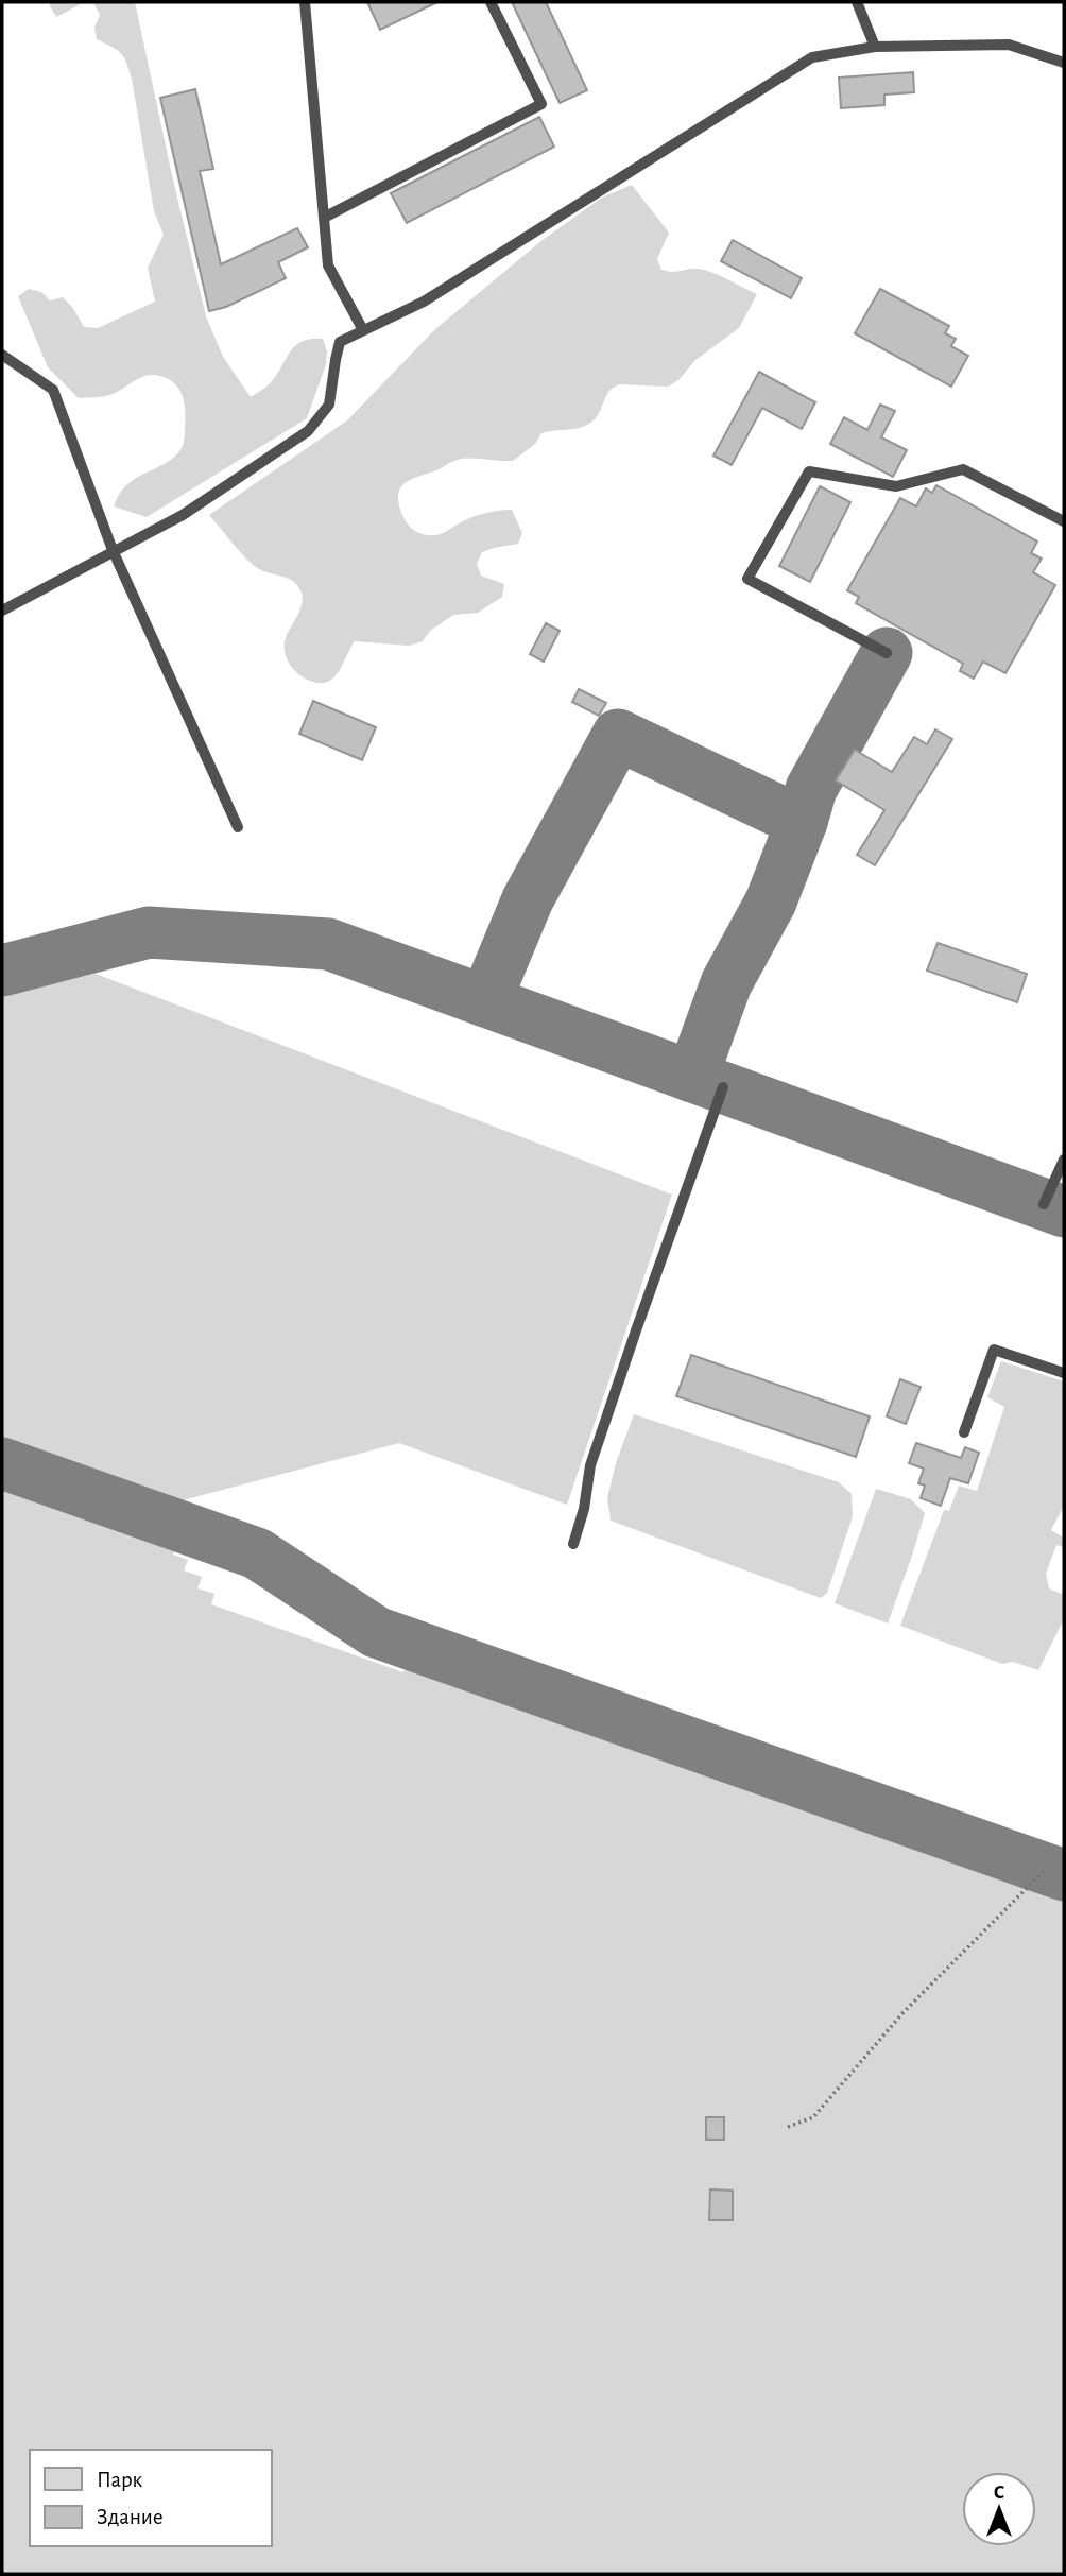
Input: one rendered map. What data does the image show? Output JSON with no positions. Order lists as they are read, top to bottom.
{
  "legend": ["Парк", "Здание"],
  "north": "top"
}
